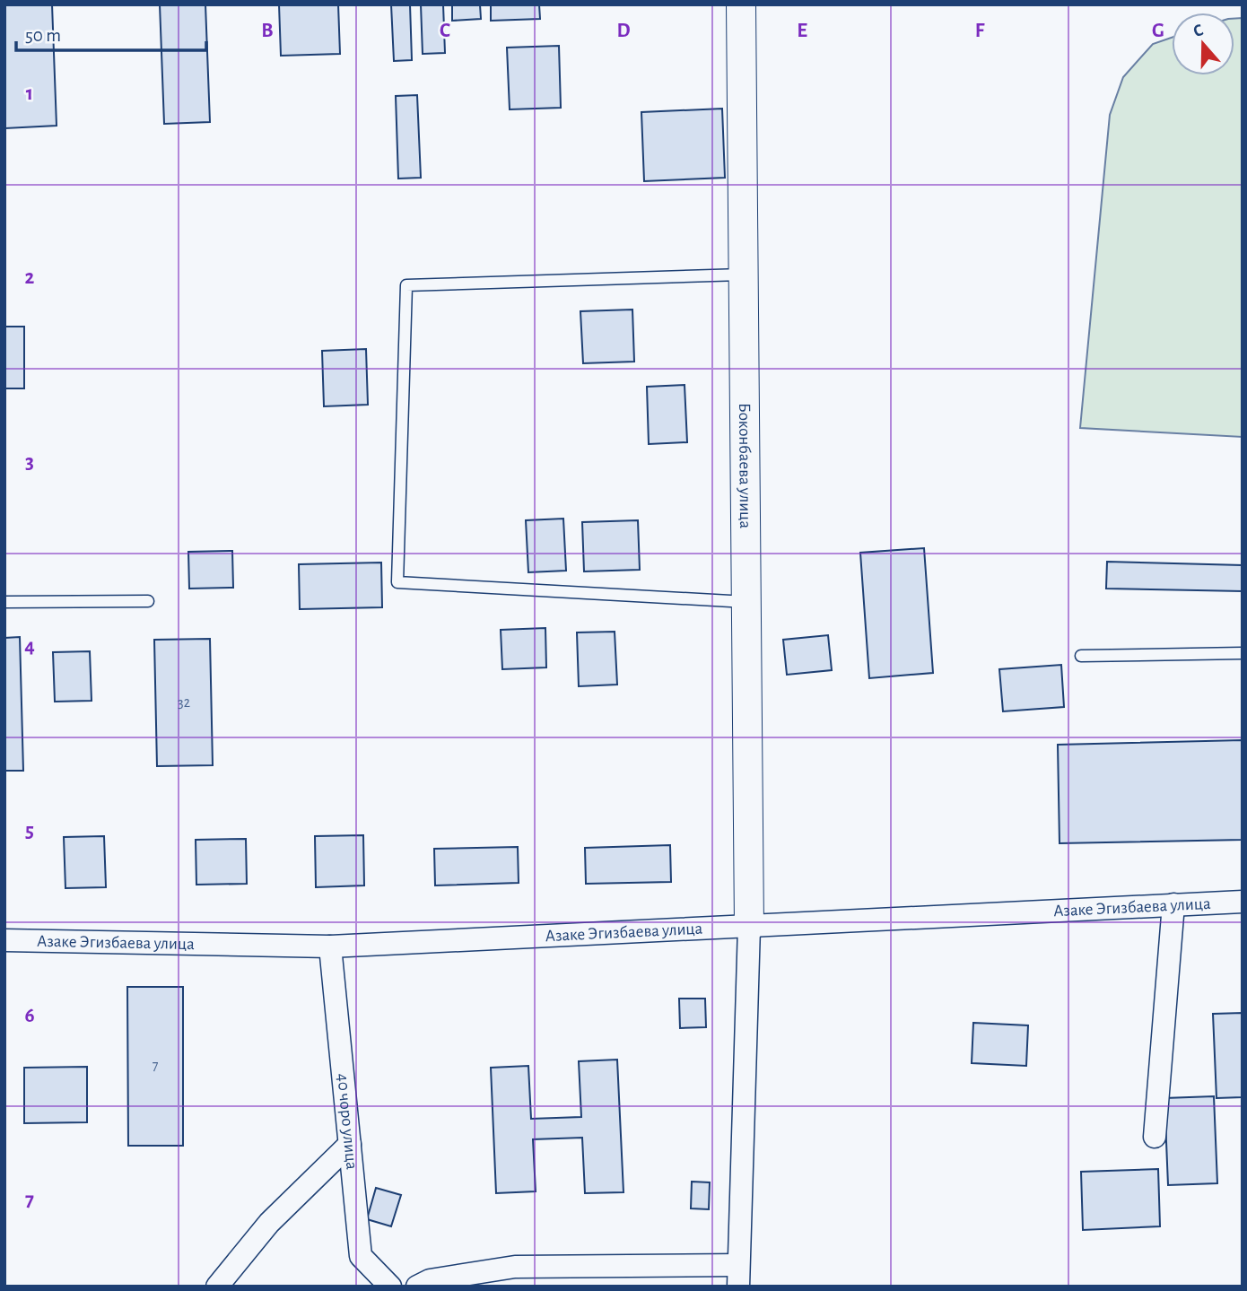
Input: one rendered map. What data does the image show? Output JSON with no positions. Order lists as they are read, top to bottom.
{
  "streets": {
    "street": ["Боконбаева улица", "Азаке Эгизбаева улица", "40 чоро улица"]
  },
  "crossings": [
    ["Боконбаева улица", "Азаке Эгизбаева улица"],
    ["Азаке Эгизбаева улица", "40 чоро улица"]
  ],
  "house_numbers": ["32", "7"],
  "scale_bar": "50 m",
  "north": "top",
  "grid": {
    "columns": [
      "B",
      "C",
      "D",
      "E",
      "F",
      "G"
    ],
    "rows": [
      "1",
      "2",
      "3",
      "4",
      "5",
      "6",
      "7"
    ]
  }
}
